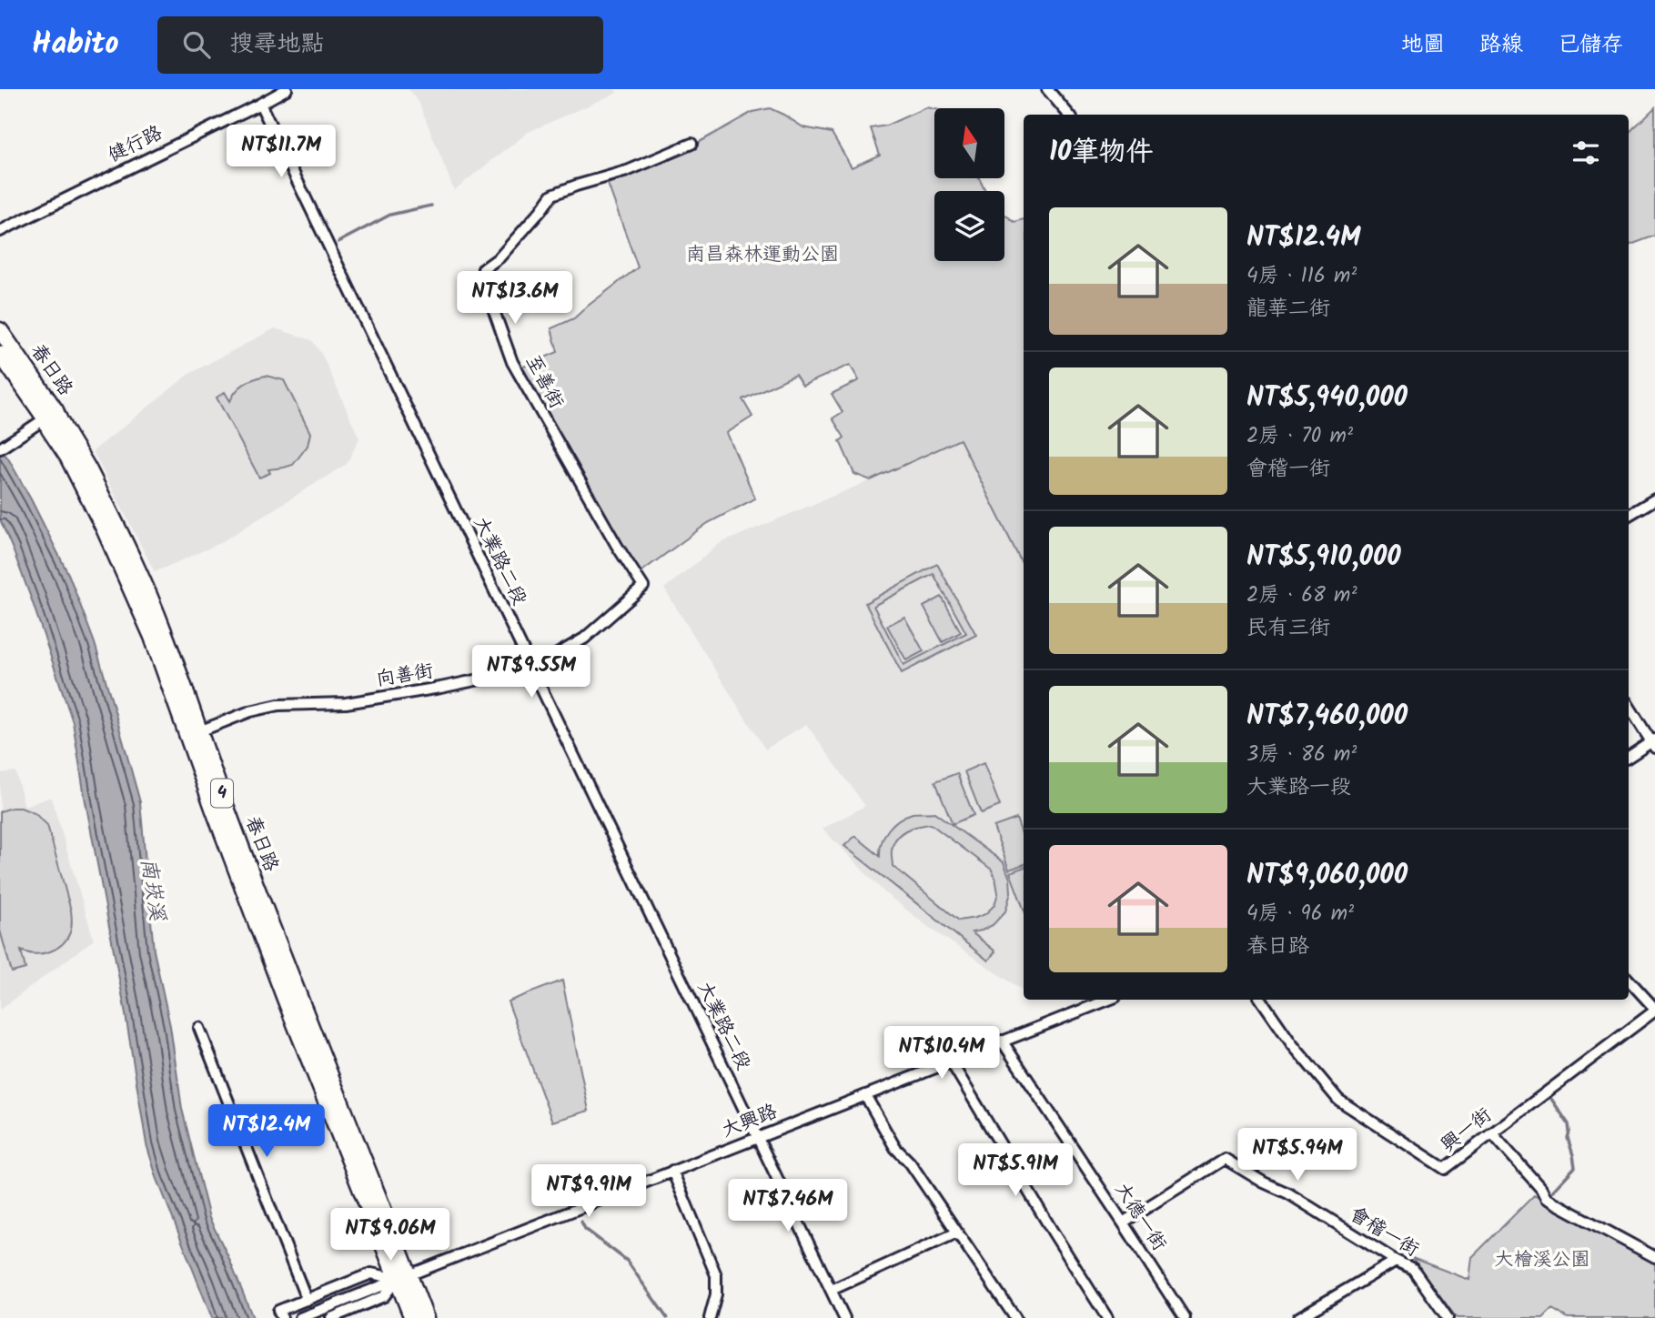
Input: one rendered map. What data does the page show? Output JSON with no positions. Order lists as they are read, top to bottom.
{
  "streets": {
    "main road": ["春日路", "4"],
    "street": [
      "健行路",
      "至善街",
      "大業路二段",
      "向善街",
      "大興路",
      "興一街",
      "大德一街",
      "會稽一街"
    ]
  },
  "crossings": [
    ["健行路", "大業路二段"],
    ["春日路", "向善街"],
    ["春日路", "大興路"],
    ["至善街", "向善街"],
    ["大業路二段", "向善街"],
    ["大業路二段", "大興路"],
    ["大興路", "大德一街"],
    ["大德一街", "會稽一街"]
  ],
  "water": ["南崁溪"],
  "parks": ["南昌森林運動公園", "大檜溪公園"],
  "north": "top",
  "page": {
    "header": "Habito",
    "search": "搜尋地點",
    "nav": ["地圖", "路線", "已儲存"],
    "heading": "10筆物件",
    "price": [
      "NT$11.7M",
      "NT$13.6M",
      "NT$9.55M",
      "NT$10.4M",
      "NT$12.4M",
      "NT$5.94M",
      "NT$5.91M",
      "NT$9.91M",
      "NT$7.46M",
      "NT$9.06M"
    ],
    "list": [
      {
        "name": "NT$12.4M",
        "note": "4房 · 116 m² · 龍華二街"
      },
      {
        "name": "NT$5,940,000",
        "note": "2房 · 70 m² · 會稽一街"
      },
      {
        "name": "NT$5,910,000",
        "note": "2房 · 68 m² · 民有三街"
      },
      {
        "name": "NT$7,460,000",
        "note": "3房 · 86 m² · 大業路一段"
      },
      {
        "name": "NT$9,060,000",
        "note": "4房 · 96 m² · 春日路"
      }
    ]
  }
}
